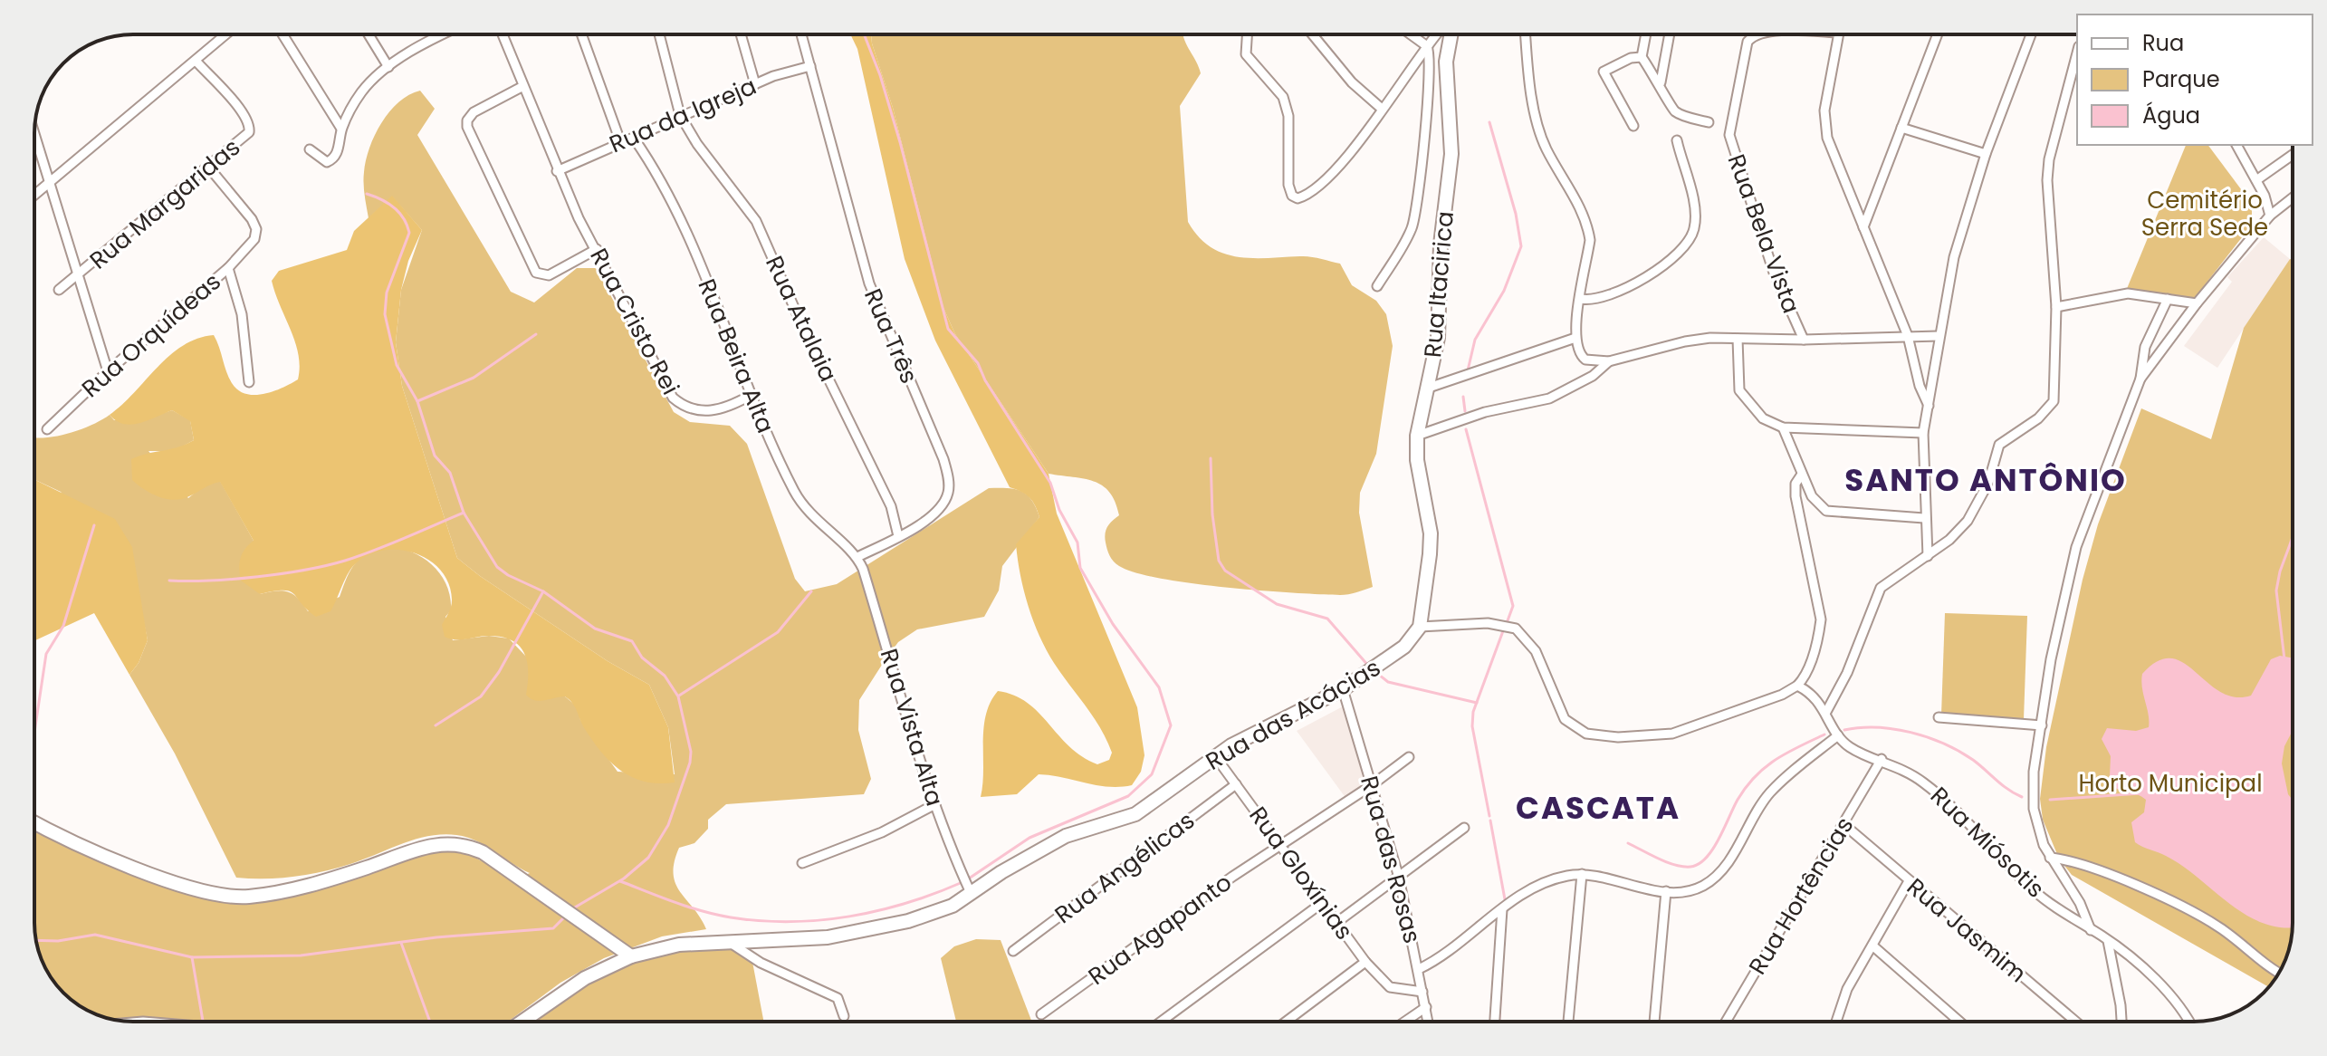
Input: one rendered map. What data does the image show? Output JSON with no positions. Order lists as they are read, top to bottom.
{
  "streets": {
    "street": [
      "Rua da Igreja",
      "Rua Margaridas",
      "Rua Bela Vista",
      "Rua Itacirica",
      "Rua Atalaia",
      "Rua Cristo Rei",
      "Rua Orquídeas",
      "Rua Três",
      "Rua Beira Alta",
      "Rua das Acácias",
      "Rua Vista Alta",
      "Rua Miósotis",
      "Rua das Rosas",
      "Rua Angélicas",
      "Rua Gloxínias",
      "Rua Hortências",
      "Rua Agapanto",
      "Rua Jasmim"
    ]
  },
  "crossings": [
    ["Rua da Igreja", "Rua Atalaia"],
    ["Rua da Igreja", "Rua Cristo Rei"],
    ["Rua da Igreja", "Rua Três"],
    ["Rua da Igreja", "Rua Beira Alta"],
    ["Rua Margaridas", "Rua Orquídeas"],
    ["Rua Itacirica", "Rua das Acácias"],
    ["Rua Atalaia", "Rua Três"],
    ["Rua Cristo Rei", "Rua Beira Alta"],
    ["Rua Três", "Rua Beira Alta"],
    ["Rua Três", "Rua Vista Alta"],
    ["Rua Beira Alta", "Rua Vista Alta"],
    ["Rua das Acácias", "Rua Vista Alta"],
    ["Rua das Acácias", "Rua das Rosas"],
    ["Rua das Acácias", "Rua Gloxínias"],
    ["Rua Miósotis", "Rua Hortências"],
    ["Rua das Rosas", "Rua Gloxínias"],
    ["Rua das Rosas", "Rua Agapanto"],
    ["Rua Angélicas", "Rua Gloxínias"],
    ["Rua Gloxínias", "Rua Agapanto"],
    ["Rua Hortências", "Rua Jasmim"]
  ],
  "districts": ["SANTO ANTÔNIO", "CASCATA"],
  "parks": ["Cemitério Serra Sede", "Horto Municipal"],
  "legend": ["Rua", "Parque", "Água"]
}
